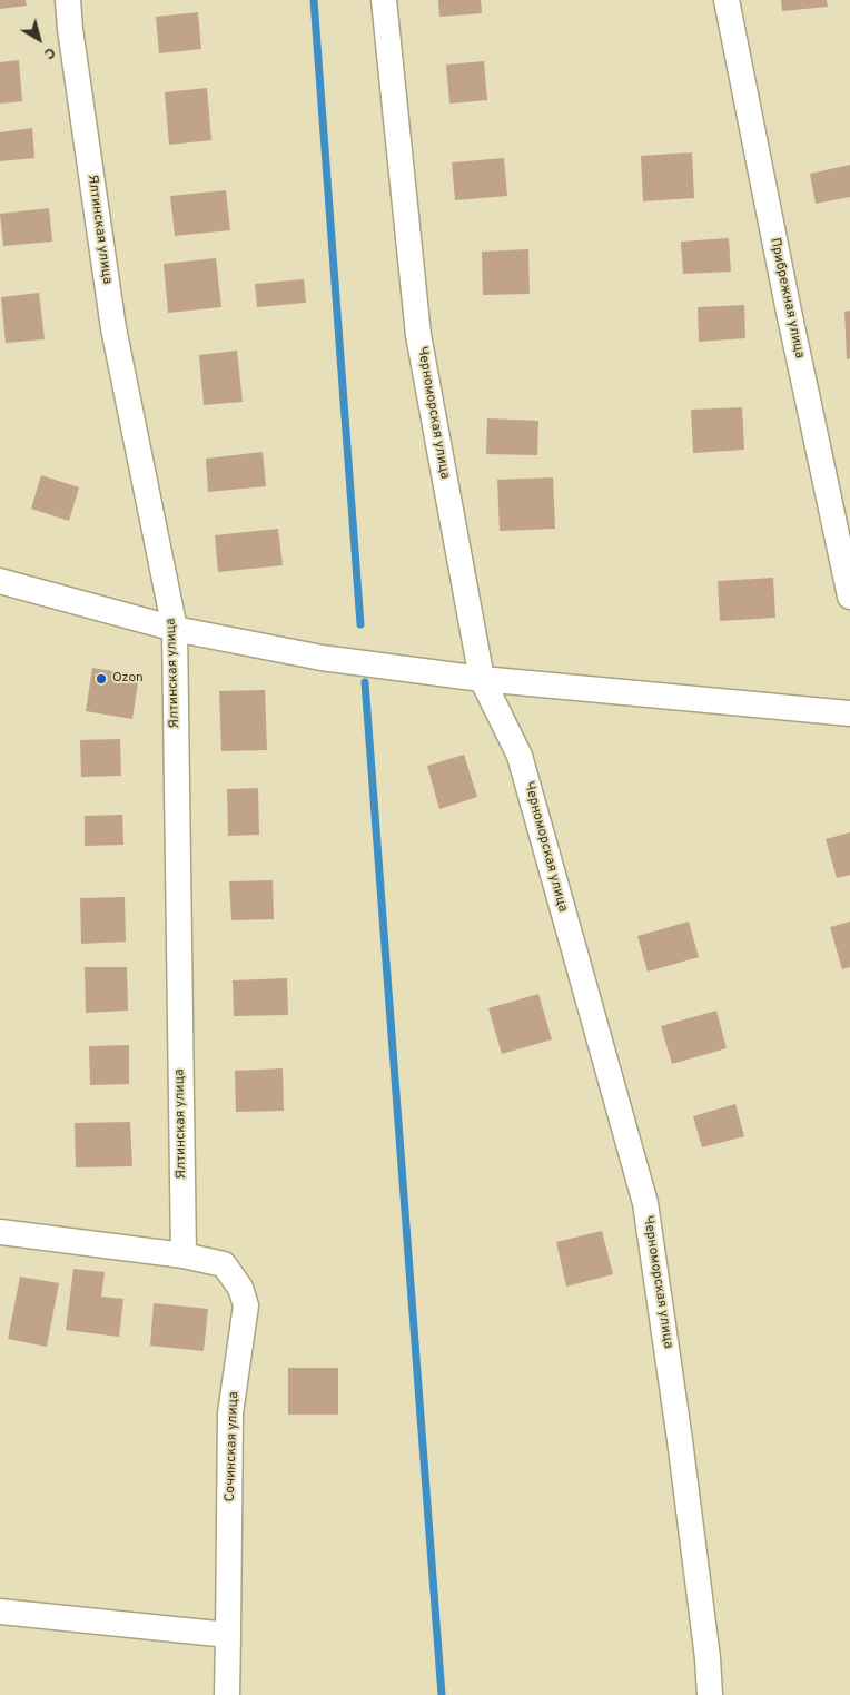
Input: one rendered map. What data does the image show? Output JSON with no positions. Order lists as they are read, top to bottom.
{
  "streets": {
    "street": [
      "Ялтинская улица",
      "Прибрежная улица",
      "Черноморская улица",
      "Сочинская улица"
    ]
  },
  "crossings": [
    ["Ялтинская улица", "Сочинская улица"]
  ],
  "places": ["Ozon"],
  "north": "bottom right"
}
